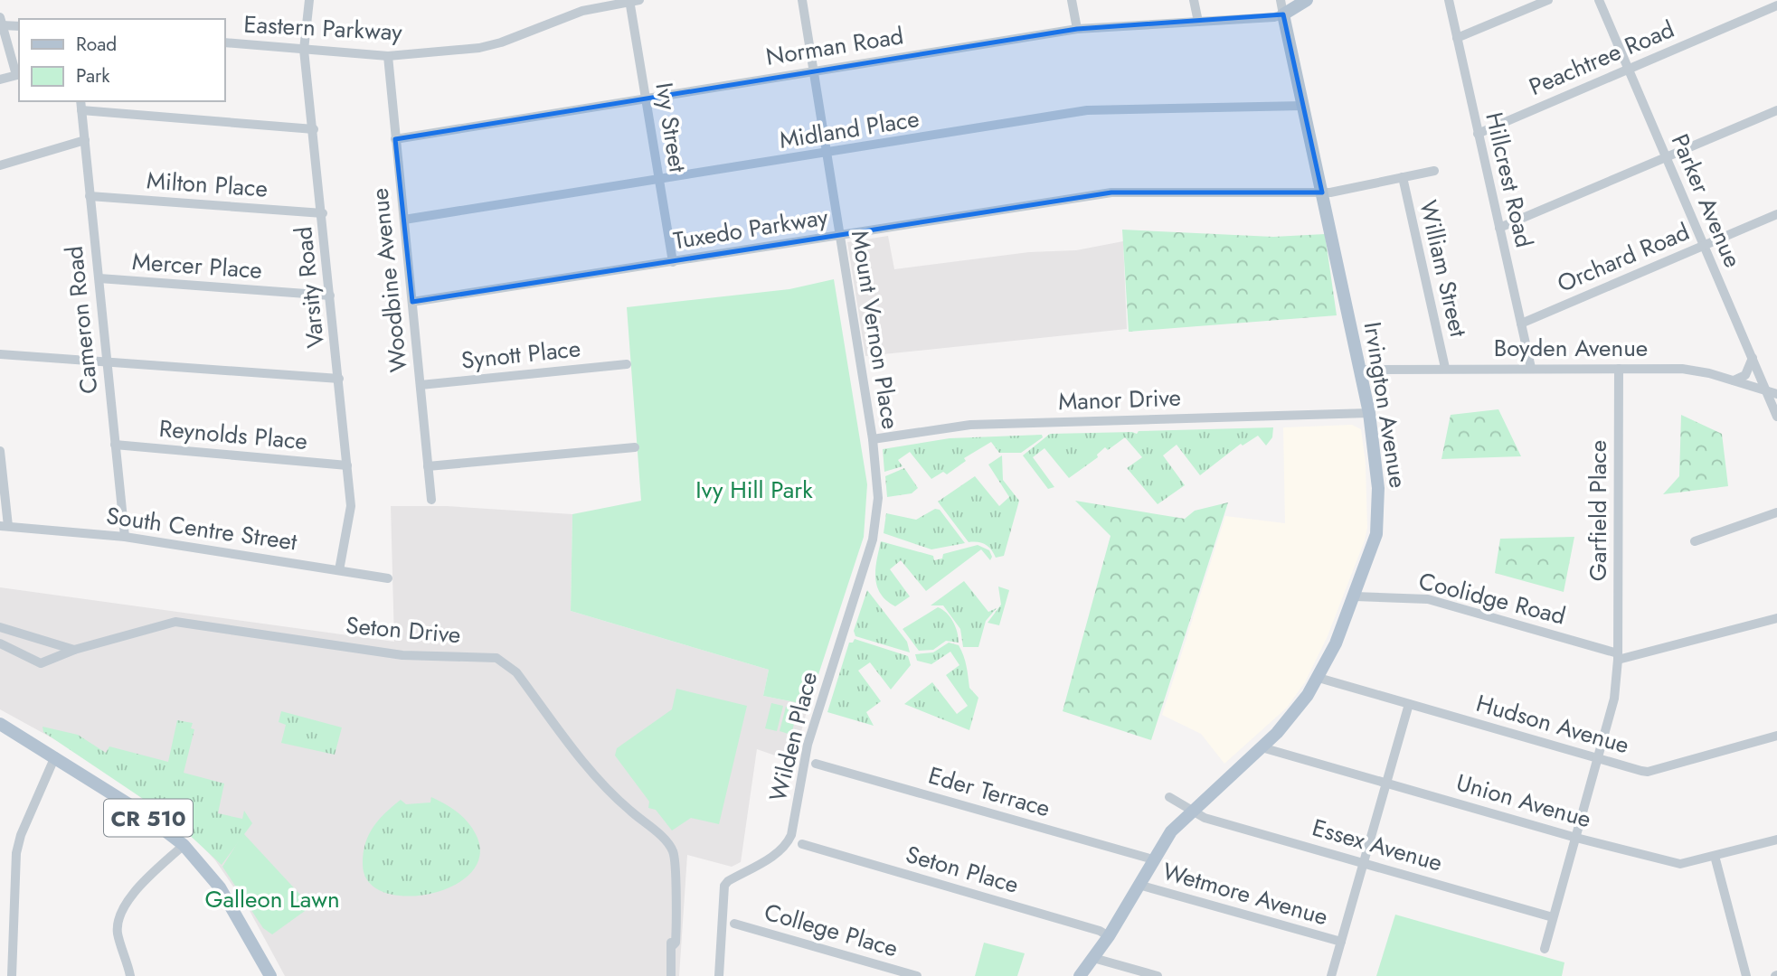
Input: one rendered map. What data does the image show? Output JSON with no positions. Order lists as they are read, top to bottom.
{
  "streets": {
    "main road": ["Irvington Avenue", "CR 510"],
    "street": [
      "Eastern Parkway",
      "Norman Road",
      "Peachtree Road",
      "Ivy Street",
      "Midland Place",
      "Hillcrest Road",
      "Milton Place",
      "Parker Avenue",
      "Tuxedo Parkway",
      "Orchard Road",
      "Mercer Place",
      "William Street",
      "Woodbine Avenue",
      "Varsity Road",
      "Cameron Road",
      "Mount Vernon Place",
      "Boyden Avenue",
      "Synott Place",
      "Manor Drive",
      "Reynolds Place",
      "Garfield Place",
      "South Centre Street",
      "Coolidge Road",
      "Seton Drive",
      "Hudson Avenue",
      "Wilden Place",
      "Eder Terrace",
      "Union Avenue",
      "Essex Avenue",
      "Seton Place",
      "Wetmore Avenue",
      "College Place"
    ]
  },
  "crossings": [
    ["Eastern Parkway", "Ivy Street"],
    ["Eastern Parkway", "Woodbine Avenue"],
    ["Eastern Parkway", "Varsity Road"],
    ["Norman Road", "Ivy Street"],
    ["Norman Road", "Woodbine Avenue"],
    ["Norman Road", "Mount Vernon Place"],
    ["Norman Road", "Irvington Avenue"],
    ["Peachtree Road", "Hillcrest Road"],
    ["Peachtree Road", "Parker Avenue"],
    ["Ivy Street", "Midland Place"],
    ["Ivy Street", "Tuxedo Parkway"],
    ["Midland Place", "Woodbine Avenue"],
    ["Midland Place", "Mount Vernon Place"],
    ["Midland Place", "Irvington Avenue"],
    ["Hillcrest Road", "Orchard Road"],
    ["Hillcrest Road", "Boyden Avenue"],
    ["Milton Place", "Varsity Road"],
    ["Milton Place", "Cameron Road"],
    ["Parker Avenue", "Orchard Road"],
    ["Parker Avenue", "Boyden Avenue"],
    ["Tuxedo Parkway", "William Street"],
    ["Tuxedo Parkway", "Woodbine Avenue"],
    ["Tuxedo Parkway", "Mount Vernon Place"],
    ["Tuxedo Parkway", "Irvington Avenue"],
    ["Mercer Place", "Varsity Road"],
    ["Mercer Place", "Cameron Road"],
    ["William Street", "Boyden Avenue"],
    ["Woodbine Avenue", "Synott Place"],
    ["Varsity Road", "Reynolds Place"],
    ["Varsity Road", "South Centre Street"],
    ["Cameron Road", "Reynolds Place"],
    ["Cameron Road", "South Centre Street"],
    ["Mount Vernon Place", "Manor Drive"],
    ["Mount Vernon Place", "Wilden Place"],
    ["Boyden Avenue", "Irvington Avenue"],
    ["Boyden Avenue", "Garfield Place"],
    ["Manor Drive", "Irvington Avenue"],
    ["Irvington Avenue", "Coolidge Road"],
    ["Irvington Avenue", "Hudson Avenue"],
    ["Irvington Avenue", "Eder Terrace"],
    ["Irvington Avenue", "Union Avenue"],
    ["Irvington Avenue", "Essex Avenue"],
    ["Irvington Avenue", "Seton Place"],
    ["Irvington Avenue", "Wetmore Avenue"],
    ["Garfield Place", "Coolidge Road"],
    ["Garfield Place", "Hudson Avenue"],
    ["Garfield Place", "Union Avenue"],
    ["Garfield Place", "Essex Avenue"]
  ],
  "parks": ["Ivy Hill Park", "Galleon Lawn"],
  "legend": ["Road", "Park"]
}
